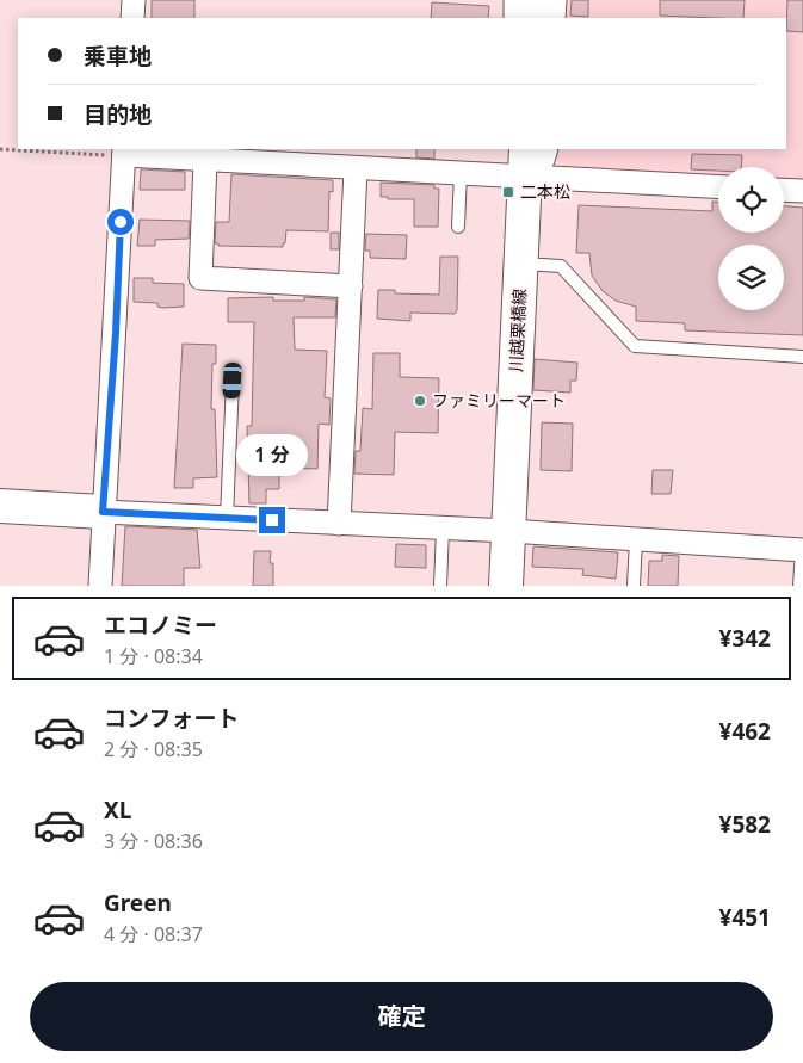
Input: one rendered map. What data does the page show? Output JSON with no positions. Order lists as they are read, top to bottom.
{
  "streets": {
    "main road": ["川越栗橋線"]
  },
  "places": {
    "transit": ["二本松"],
    "other": ["ファミリーマート"]
  },
  "page": {
    "banner": ["乗車地", "目的地"],
    "bubble": "1 分",
    "list": [
      {
        "name": "エコノミー",
        "note": "1 分 · 08:34",
        "value": "¥342"
      },
      {
        "name": "コンフォート",
        "note": "2 分 · 08:35",
        "value": "¥462"
      },
      {
        "name": "XL",
        "note": "3 分 · 08:36",
        "value": "¥582"
      },
      {
        "name": "Green",
        "note": "4 分 · 08:37",
        "value": "¥451"
      }
    ],
    "buttons": "確定"
  }
}
